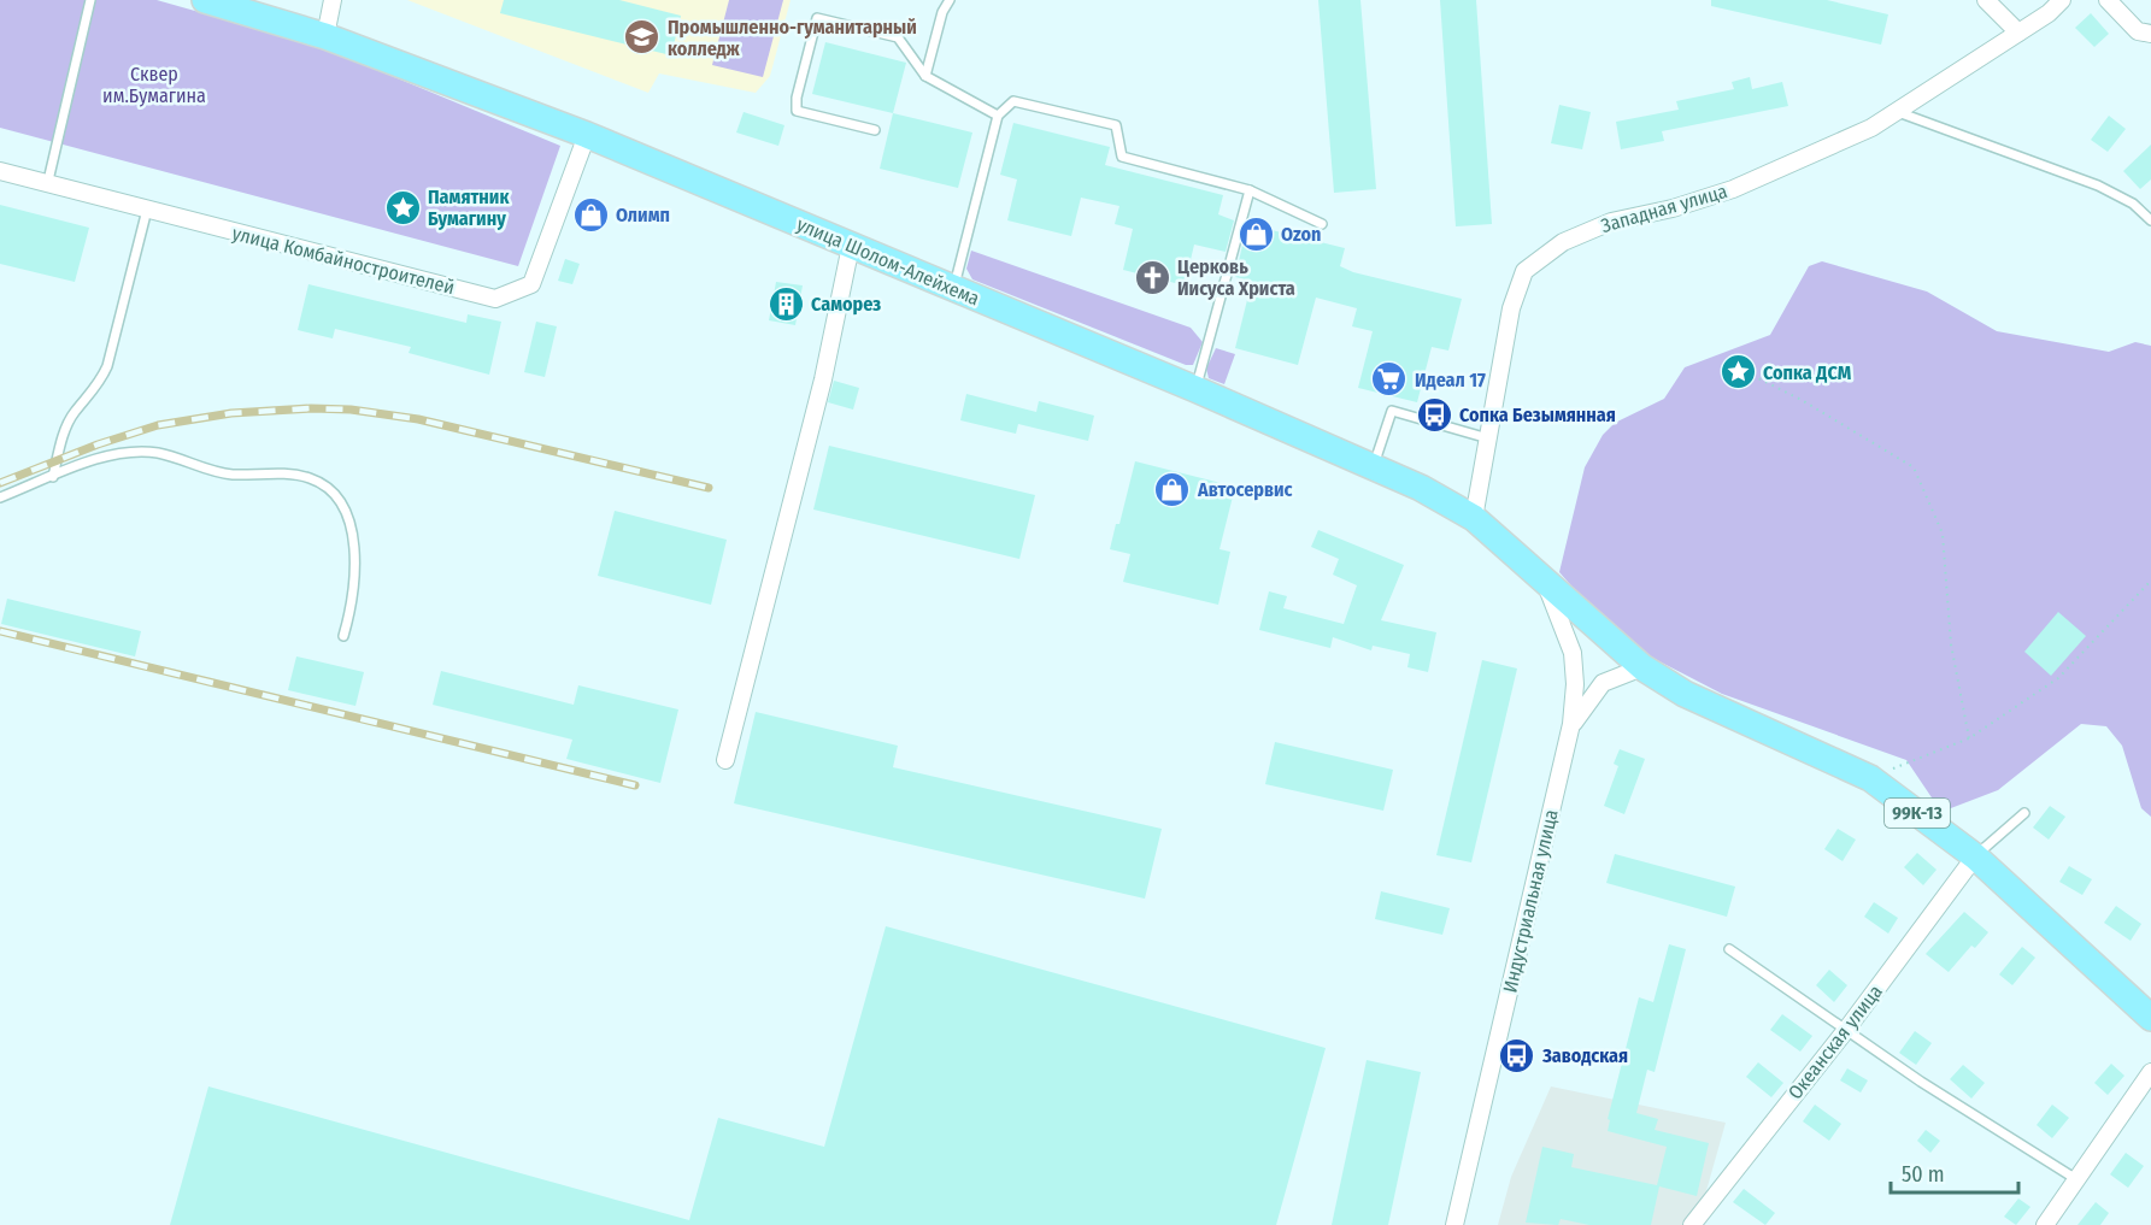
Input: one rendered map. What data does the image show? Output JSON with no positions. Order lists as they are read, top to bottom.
{
  "streets": {
    "main road": ["улица Шолом-Алейхема", "99К-13"],
    "street": [
      "Западная улица",
      "улица Комбайностроителей",
      "Индустриальная улица",
      "Океанская улица"
    ]
  },
  "crossings": [
    ["Западная улица", "улица Шолом-Алейхема"],
    ["улица Комбайностроителей", "улица Шолом-Алейхема"],
    ["улица Шолом-Алейхема", "99К-13"],
    ["улица Шолом-Алейхема", "Индустриальная улица"],
    ["99К-13", "Индустриальная улица"],
    ["99К-13", "Океанская улица"]
  ],
  "parks": ["Сквер им.Бумагина"],
  "places": {
    "school or university": ["Промышленно-гуманитарный колледж"],
    "place": ["Памятник Бумагину", "Сопка ДСМ"],
    "shop": ["Олимп", "Ozon", "Автосервис"],
    "church": ["Церковь Иисуса Христа"],
    "building": ["Саморез"],
    "supermarket": ["Идеал 17"],
    "bus stop": ["Сопка Безымянная", "Заводская"]
  },
  "scale_bar": "50 m"
}
